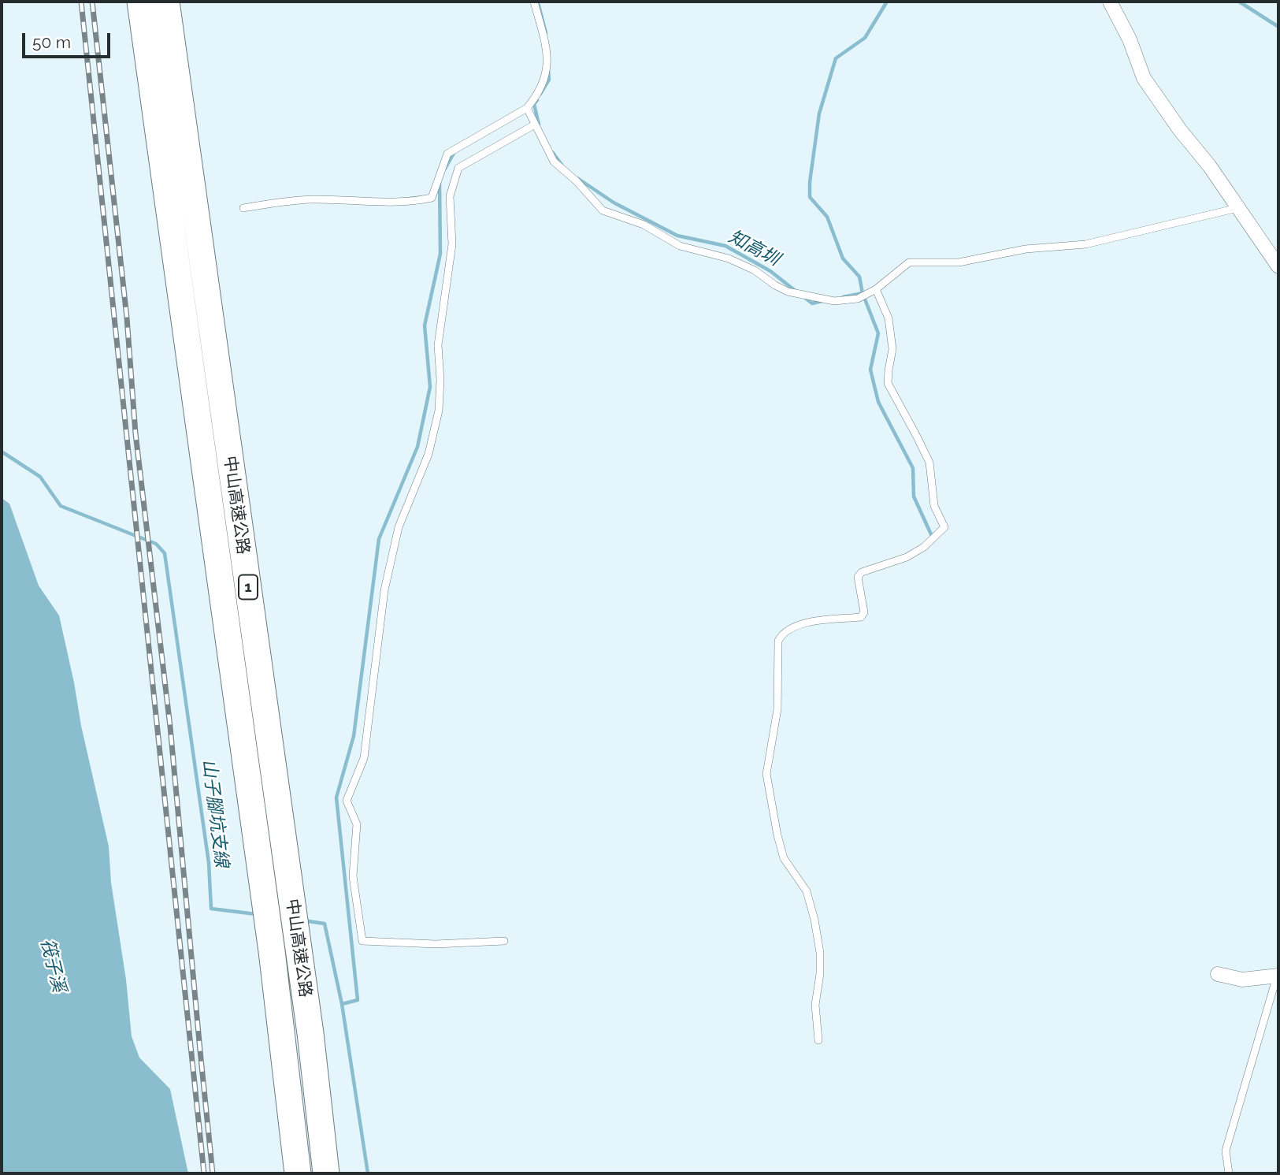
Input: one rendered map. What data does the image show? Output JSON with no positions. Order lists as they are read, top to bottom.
{
  "streets": {
    "highway": ["中山高速公路", "1"]
  },
  "water": ["知高圳", "山子腳坑支線", "筏子溪"],
  "scale_bar": "50 m"
}
